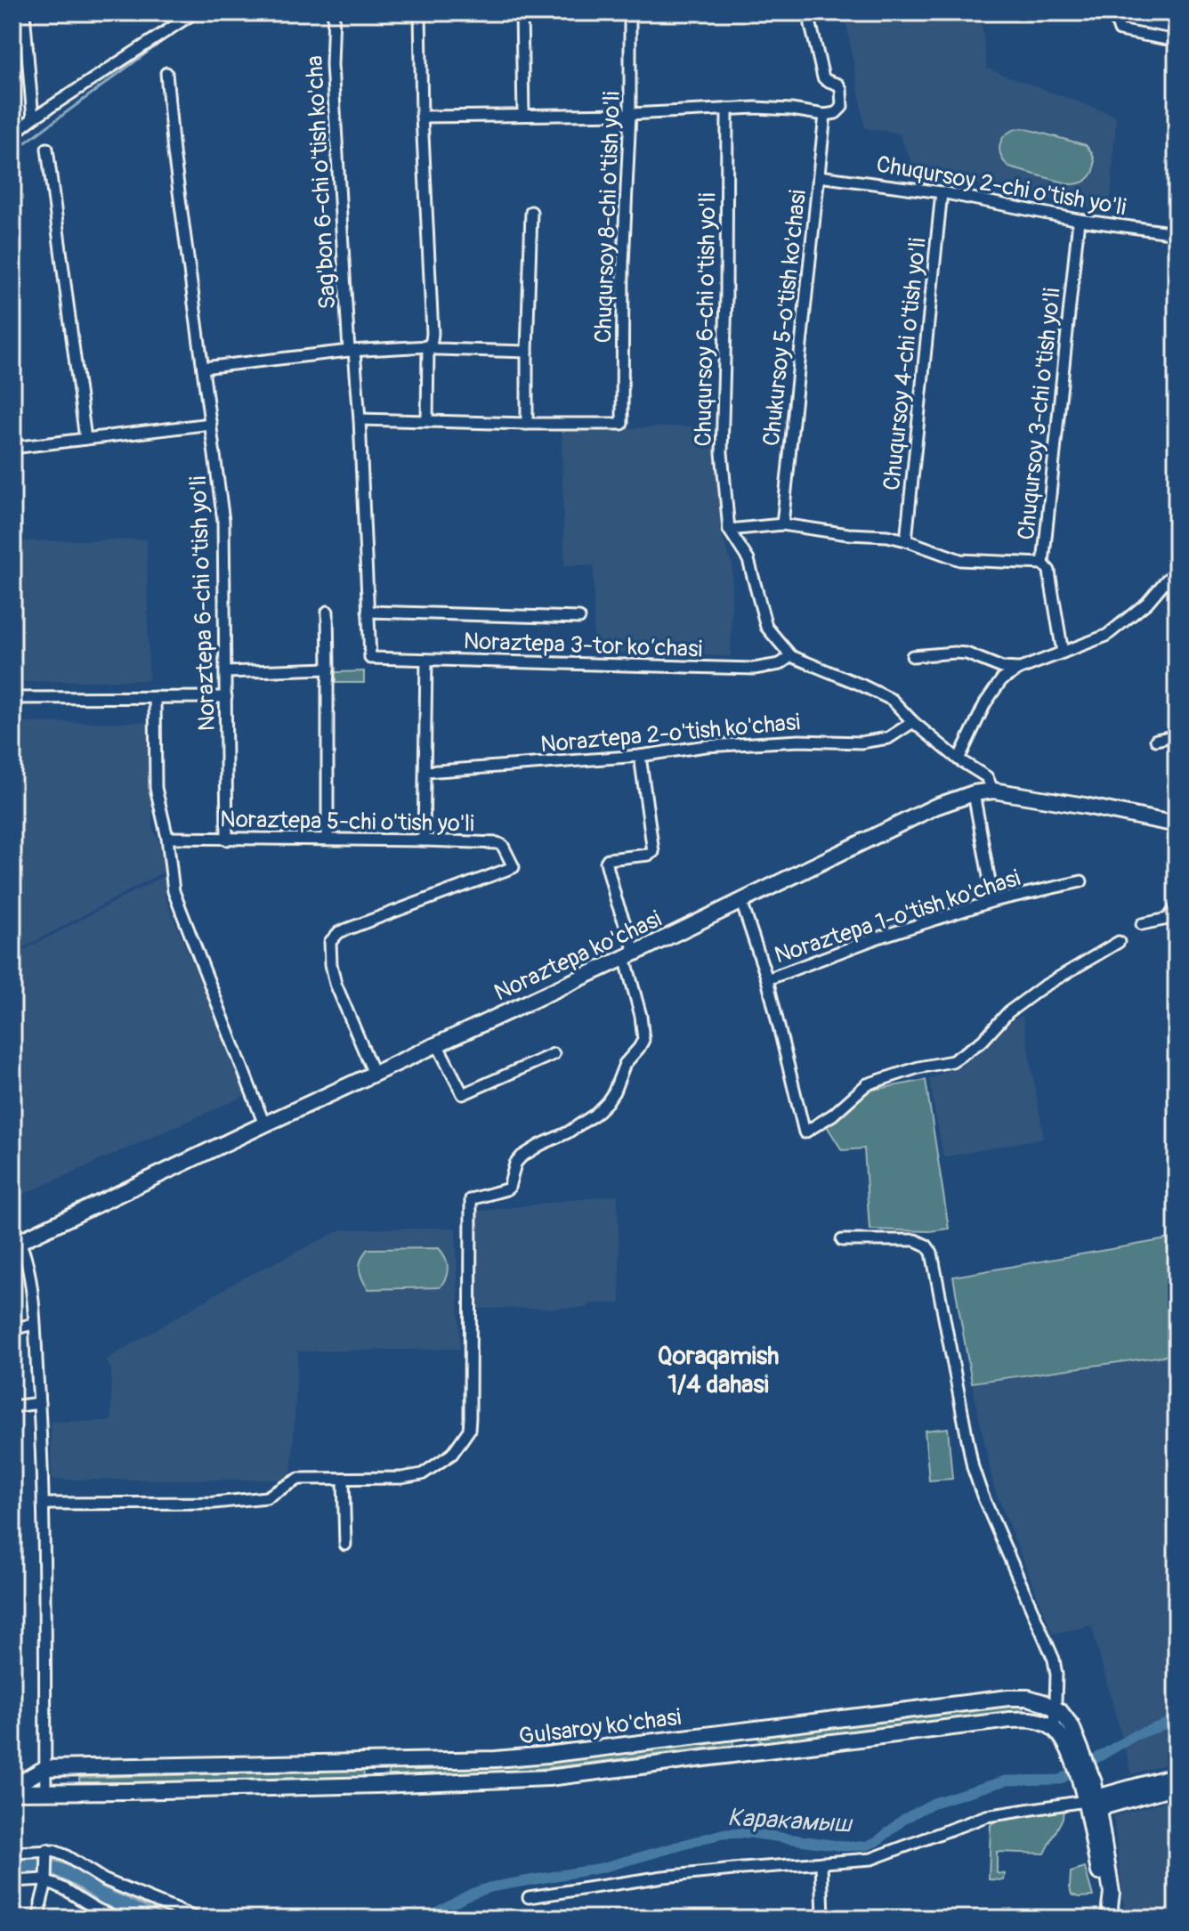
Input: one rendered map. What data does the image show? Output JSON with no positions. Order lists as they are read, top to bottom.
{
  "streets": {
    "main road": ["Noraztepa ko'chasi", "Gulsaroy ko'chasi"],
    "street": [
      "Sag'bon 6-chi o'tish ko'cha",
      "Chuqursoy 2-chi o'tish yo'li",
      "Chuqursoy 8-chi o'tish yo'li",
      "Chukursoy 5-o'tish ko'chasi",
      "Chuqursoy 6-chi o'tish yo'li",
      "Chuqursoy 4-chi o'tish yo'li",
      "Chuqursoy 3-chi o'tish yo'li",
      "Noraztepa 6-chi o'tish yo'li",
      "Noraztepa 3-tor ko‘chasi",
      "Noraztepa 2-o'tish ko'chasi",
      "Noraztepa 5-chi o'tish yo'li",
      "Noraztepa 1-o'tish ko'chasi"
    ]
  },
  "crossings": [
    ["Sag'bon 6-chi o'tish ko'cha", "Noraztepa 3-tor ko‘chasi"],
    ["Chuqursoy 2-chi o'tish yo'li", "Chukursoy 5-o'tish ko'chasi"],
    ["Chuqursoy 2-chi o'tish yo'li", "Chuqursoy 4-chi o'tish yo'li"],
    ["Chuqursoy 2-chi o'tish yo'li", "Chuqursoy 3-chi o'tish yo'li"],
    ["Noraztepa 6-chi o'tish yo'li", "Noraztepa 5-chi o'tish yo'li"],
    ["Noraztepa 5-chi o'tish yo'li", "Noraztepa ko'chasi"]
  ],
  "districts": ["Qoraqamish 1/4 dahasi"],
  "water": ["Каракамыш"]
}
